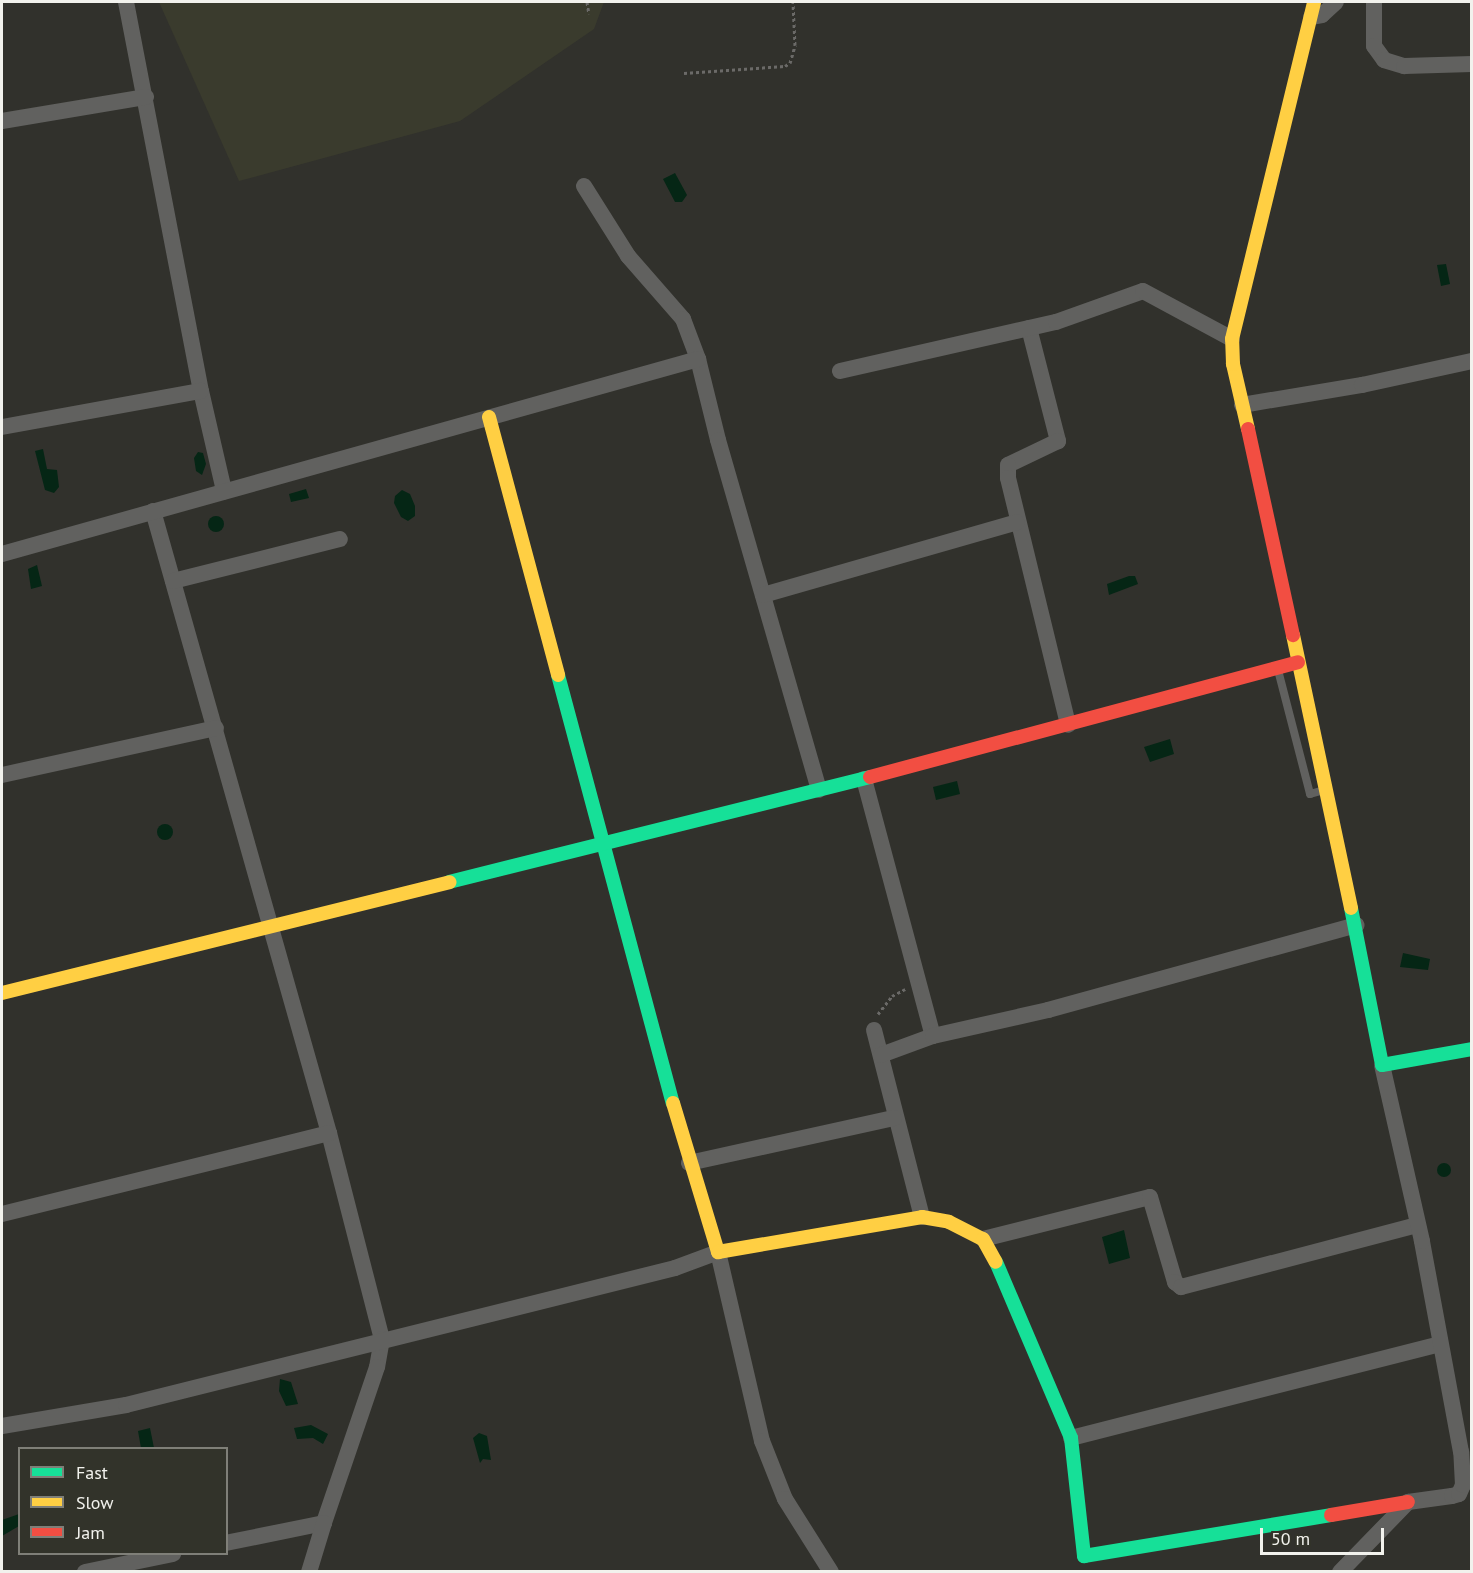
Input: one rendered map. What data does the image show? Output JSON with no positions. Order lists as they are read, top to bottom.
{
  "legend": ["Fast", "Slow", "Jam"],
  "scale_bar": "50 m"
}
